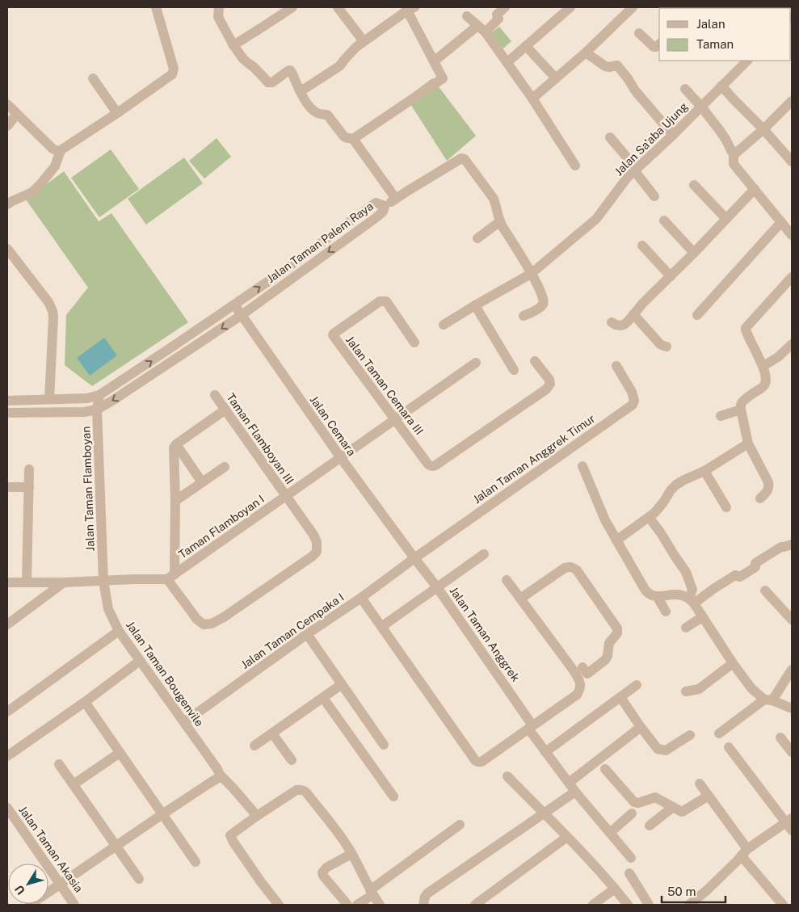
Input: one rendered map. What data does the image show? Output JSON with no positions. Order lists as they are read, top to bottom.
{
  "streets": {
    "street": [
      "Jalan Sa'aba Ujung",
      "Jalan Taman Palem Raya",
      "Jalan Taman Cemara III",
      "Jalan Cemara",
      "Taman Flamboyan III",
      "Jalan Taman Anggrek Timur",
      "Jalan Taman Flamboyan",
      "Taman Flamboyan I",
      "Jalan Taman Cempaka I",
      "Jalan Taman Anggrek",
      "Jalan Taman Bougenvile",
      "Jalan Taman Akasia"
    ]
  },
  "crossings": [
    ["Jalan Taman Palem Raya", "Jalan Cemara"],
    ["Jalan Taman Palem Raya", "Jalan Taman Flamboyan"],
    ["Jalan Taman Cemara III", "Taman Flamboyan I"],
    ["Jalan Cemara", "Jalan Taman Anggrek Timur"],
    ["Jalan Cemara", "Taman Flamboyan I"],
    ["Jalan Cemara", "Jalan Taman Cempaka I"],
    ["Jalan Cemara", "Jalan Taman Anggrek"],
    ["Taman Flamboyan III", "Taman Flamboyan I"],
    ["Jalan Taman Anggrek Timur", "Jalan Taman Cempaka I"],
    ["Jalan Taman Anggrek Timur", "Jalan Taman Anggrek"],
    ["Jalan Taman Flamboyan", "Jalan Taman Bougenvile"],
    ["Jalan Taman Cempaka I", "Jalan Taman Anggrek"],
    ["Jalan Taman Cempaka I", "Jalan Taman Bougenvile"]
  ],
  "legend": ["Jalan", "Taman"],
  "scale_bar": "50 m",
  "north": "bottom left"
}
